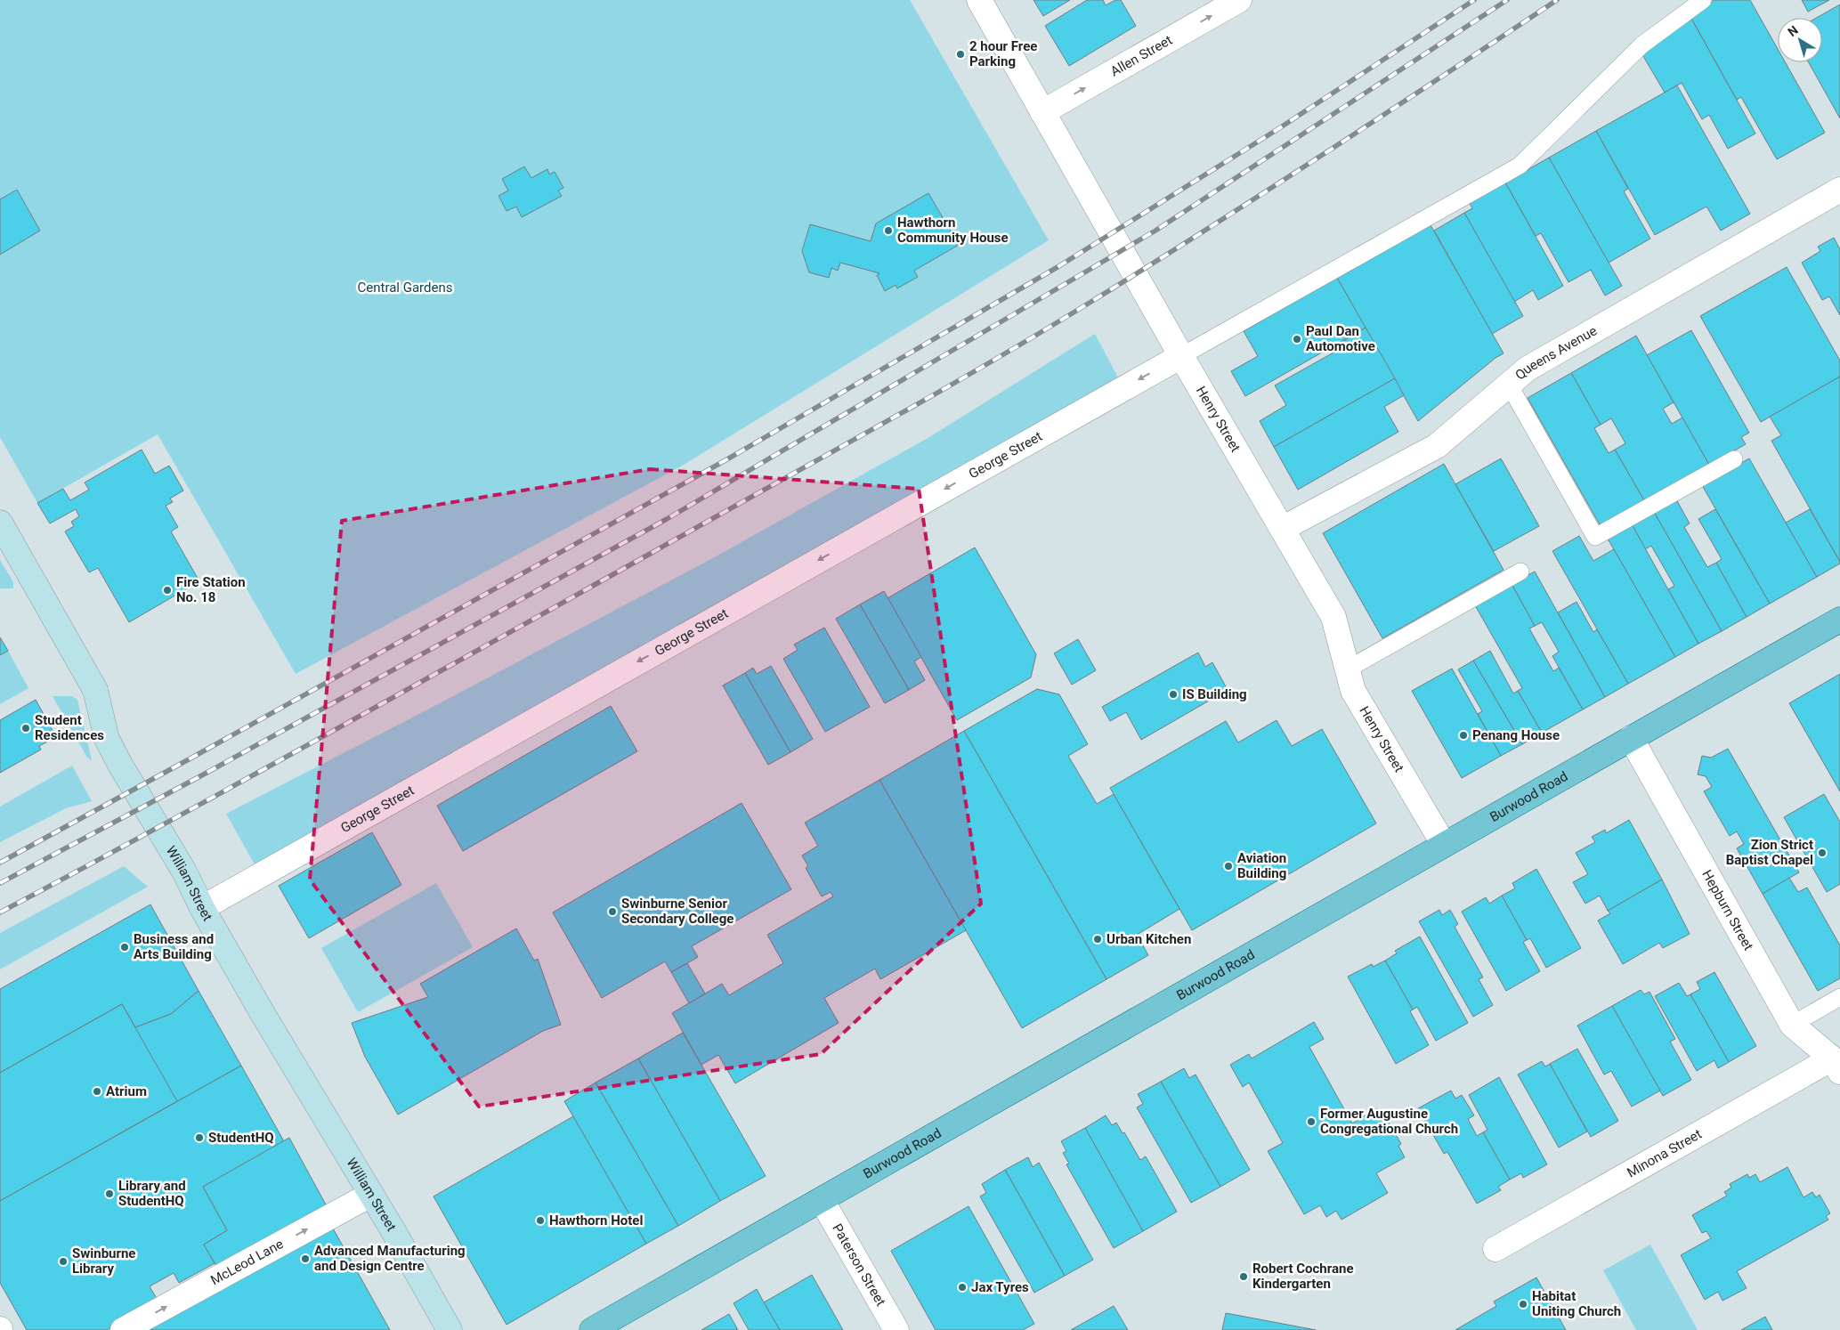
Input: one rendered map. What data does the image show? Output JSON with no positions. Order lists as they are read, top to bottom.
{
  "streets": {
    "main road": ["Burwood Road"],
    "street": [
      "Allen Street",
      "Queens Avenue",
      "Henry Street",
      "George Street",
      "William Street",
      "Hepburn Street",
      "Minona Street",
      "McLeod Lane",
      "Paterson Street"
    ]
  },
  "crossings": [
    ["Allen Street", "Henry Street"],
    ["Queens Avenue", "Henry Street"],
    ["Henry Street", "George Street"],
    ["Henry Street", "Burwood Road"],
    ["George Street", "William Street"],
    ["Burwood Road", "Hepburn Street"],
    ["Burwood Road", "Paterson Street"],
    ["William Street", "McLeod Lane"],
    ["Hepburn Street", "Minona Street"]
  ],
  "one_way": ["Allen Street", "George Street", "McLeod Lane"],
  "parks": ["Central Gardens"],
  "places": [
    "2 hour Free Parking",
    "Hawthorn Community House",
    "Paul Dan Automotive",
    "Fire Station No. 18",
    "IS Building",
    "Student Residences",
    "Penang House",
    "Zion Strict Baptist Chapel",
    "Aviation Building",
    "Swinburne Senior Secondary College",
    "Urban Kitchen",
    "Business and Arts Building",
    "Atrium",
    "Former Augustine Congregational Church",
    "StudentHQ",
    "Library and StudentHQ",
    "Hawthorn Hotel",
    "Advanced Manufacturing and Design Centre",
    "Swinburne Library",
    "Robert Cochrane Kindergarten",
    "Jax Tyres",
    "Habitat Uniting Church"
  ],
  "north": "top left"
}
